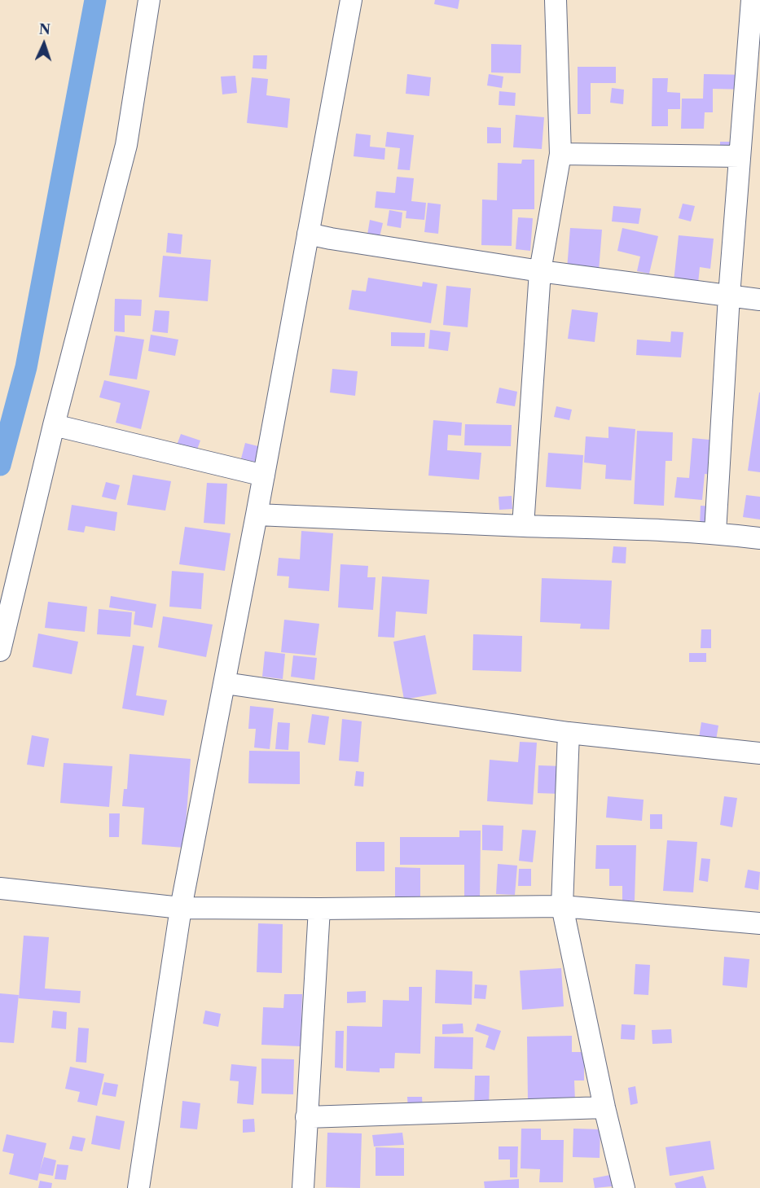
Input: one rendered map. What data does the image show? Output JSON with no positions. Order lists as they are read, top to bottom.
{
  "north": "top"
}
